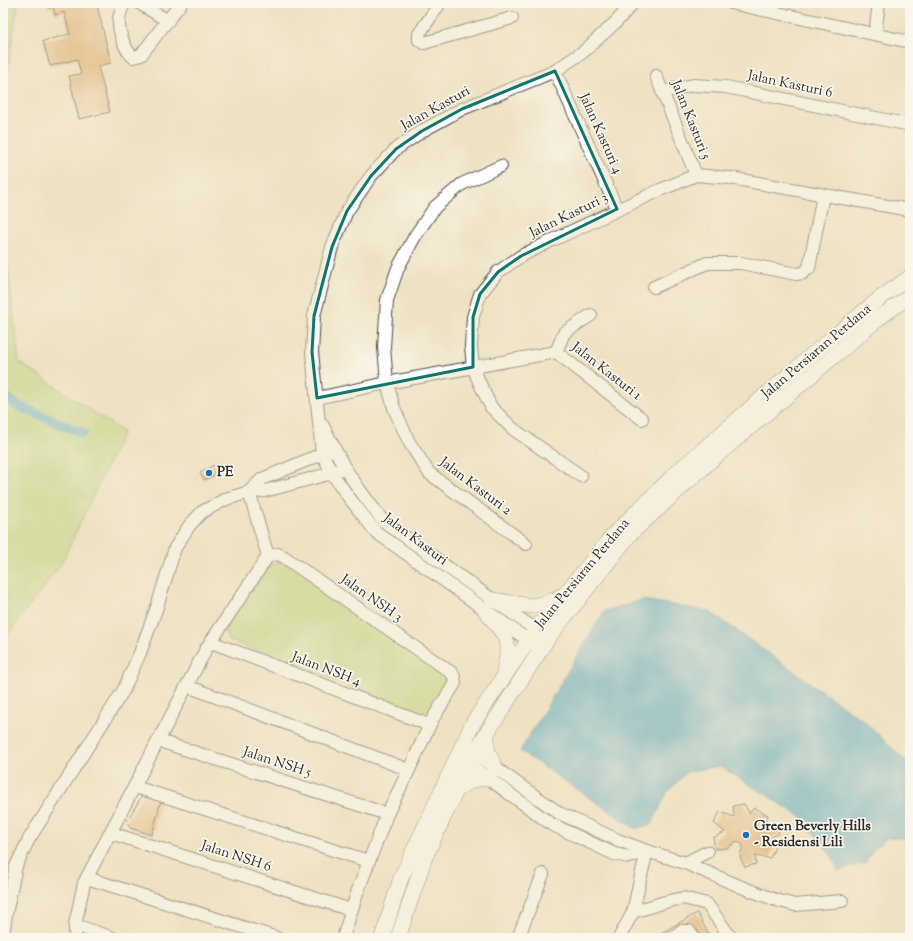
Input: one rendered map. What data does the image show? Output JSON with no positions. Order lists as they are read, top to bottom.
{
  "streets": {
    "main road": ["Jalan Persiaran Perdana"],
    "street": [
      "Jalan Kasturi 6",
      "Jalan Kasturi",
      "Jalan Kasturi 5",
      "Jalan Kasturi 4",
      "Jalan Kasturi 3",
      "Jalan Kasturi 1",
      "Jalan Kasturi 2",
      "Jalan NSH 3",
      "Jalan NSH 4",
      "Jalan NSH 5",
      "Jalan NSH 6"
    ]
  },
  "crossings": [
    ["Jalan Kasturi 6", "Jalan Kasturi 5"],
    ["Jalan Kasturi", "Jalan Kasturi 4"],
    ["Jalan Kasturi", "Jalan Persiaran Perdana"],
    ["Jalan Kasturi 5", "Jalan Kasturi 3"],
    ["Jalan Kasturi 4", "Jalan Kasturi 3"],
    ["Jalan NSH 3", "Jalan NSH 4"]
  ],
  "places": ["PE", "Green Beverly Hills - Residensi Lili"]
}
